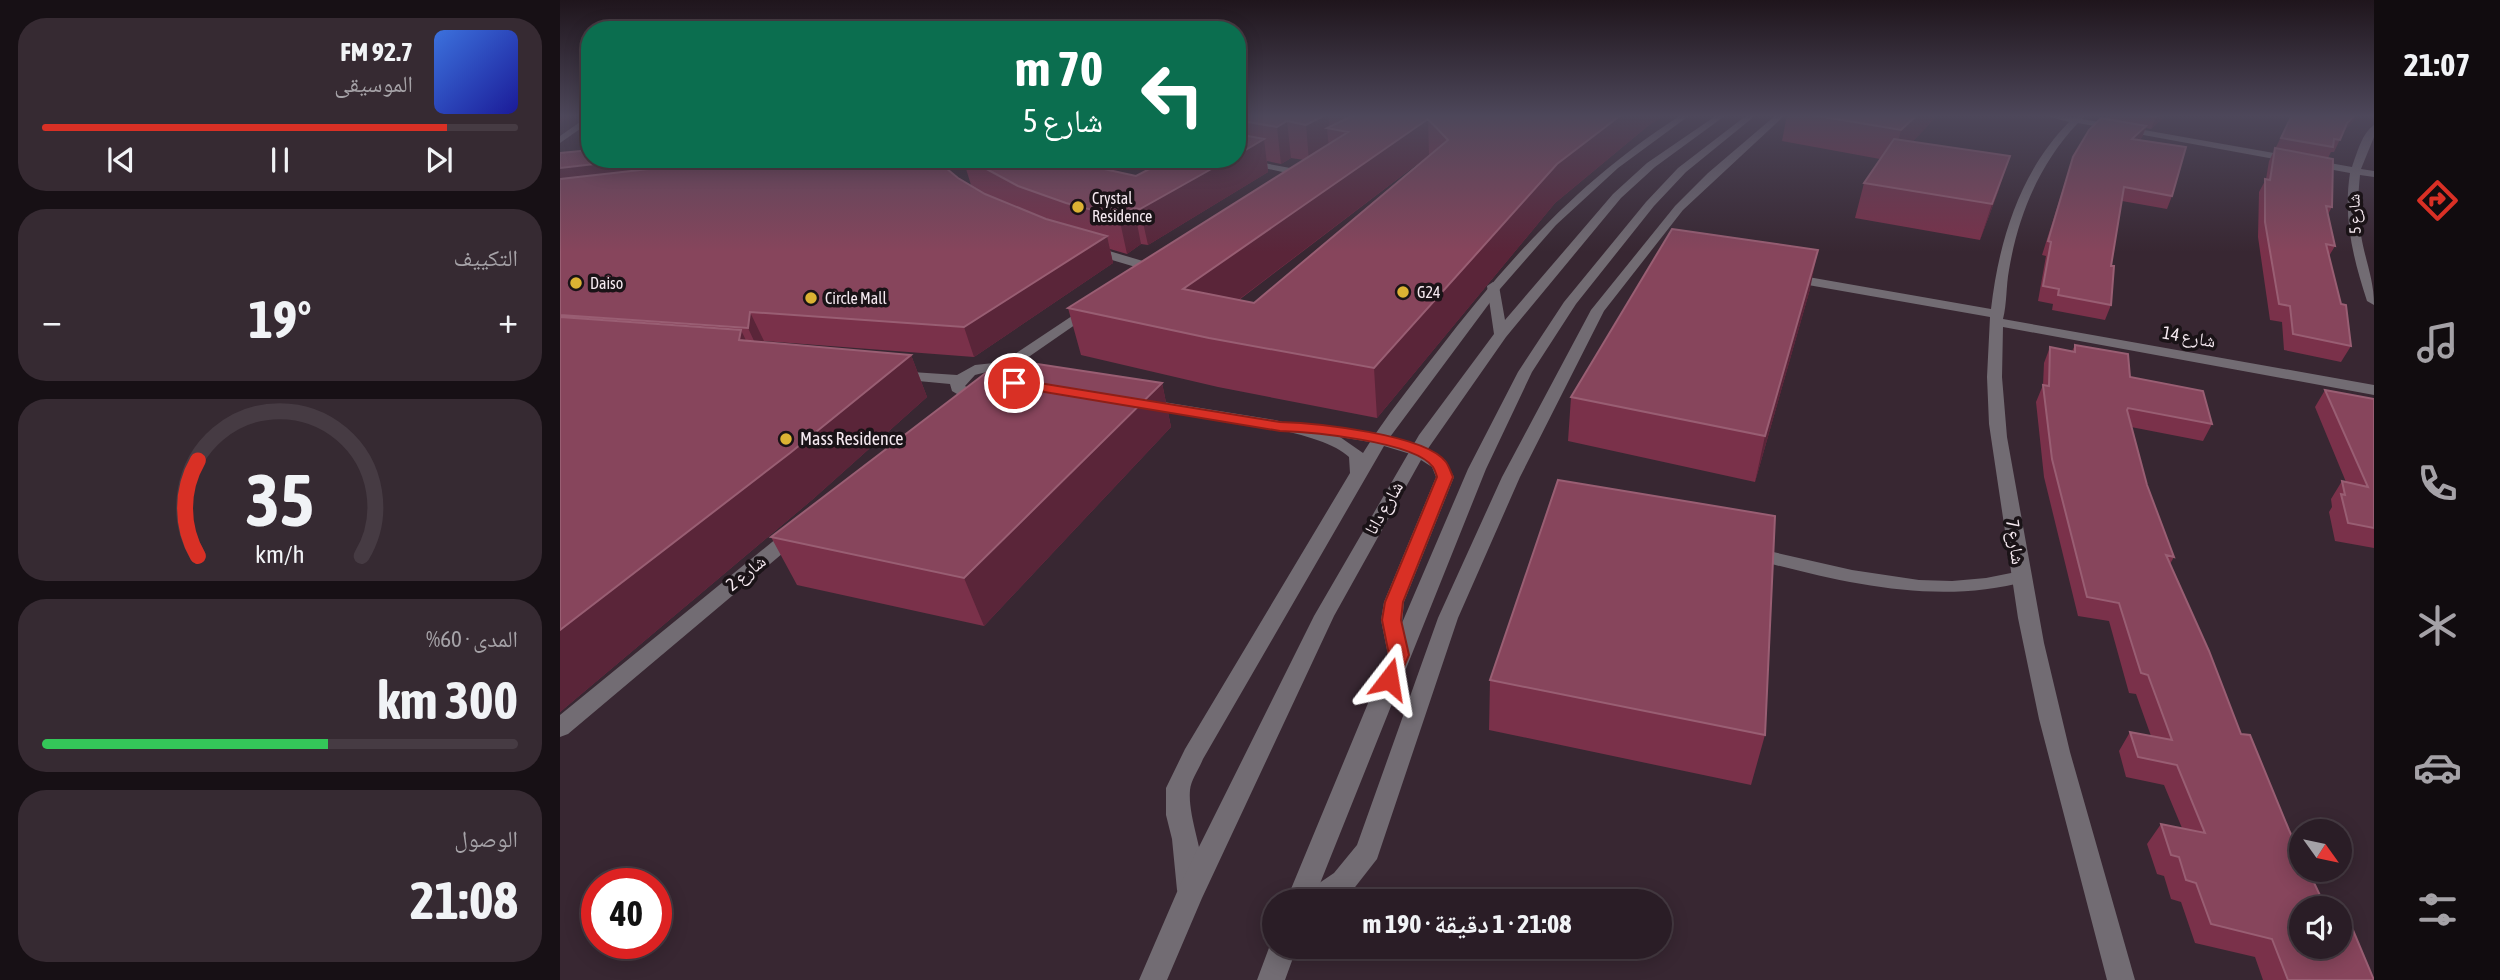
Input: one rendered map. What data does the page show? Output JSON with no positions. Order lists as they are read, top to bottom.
{
  "streets": {
    "street": [
      "شارع 5",
      "شارع 14",
      "شارع دانا",
      "شارع 7",
      "شارع 2"
    ]
  },
  "crossings": [
    ["شارع 14", "شارع 7"]
  ],
  "places": [
    "Crystal Residence",
    "Daiso",
    "G24",
    "Circle Mall",
    "Mass Residence"
  ],
  "north": "bottom right",
  "page": {
    "tabs": "21:07",
    "turn": ["70 m", "شارع 5"],
    "song": ["92.7 FM", "الموسيقى"],
    "tile": [
      "التكييف",
      ["المدى · 60%", "300 km"],
      ["الوصول", "21:08"]
    ],
    "heat": ["−", "19°", "+"],
    "limit": "40",
    "trip": "21:08 · 1 دقيقة · 190 m",
    "gauge": ["35", "km/h"]
  }
}
